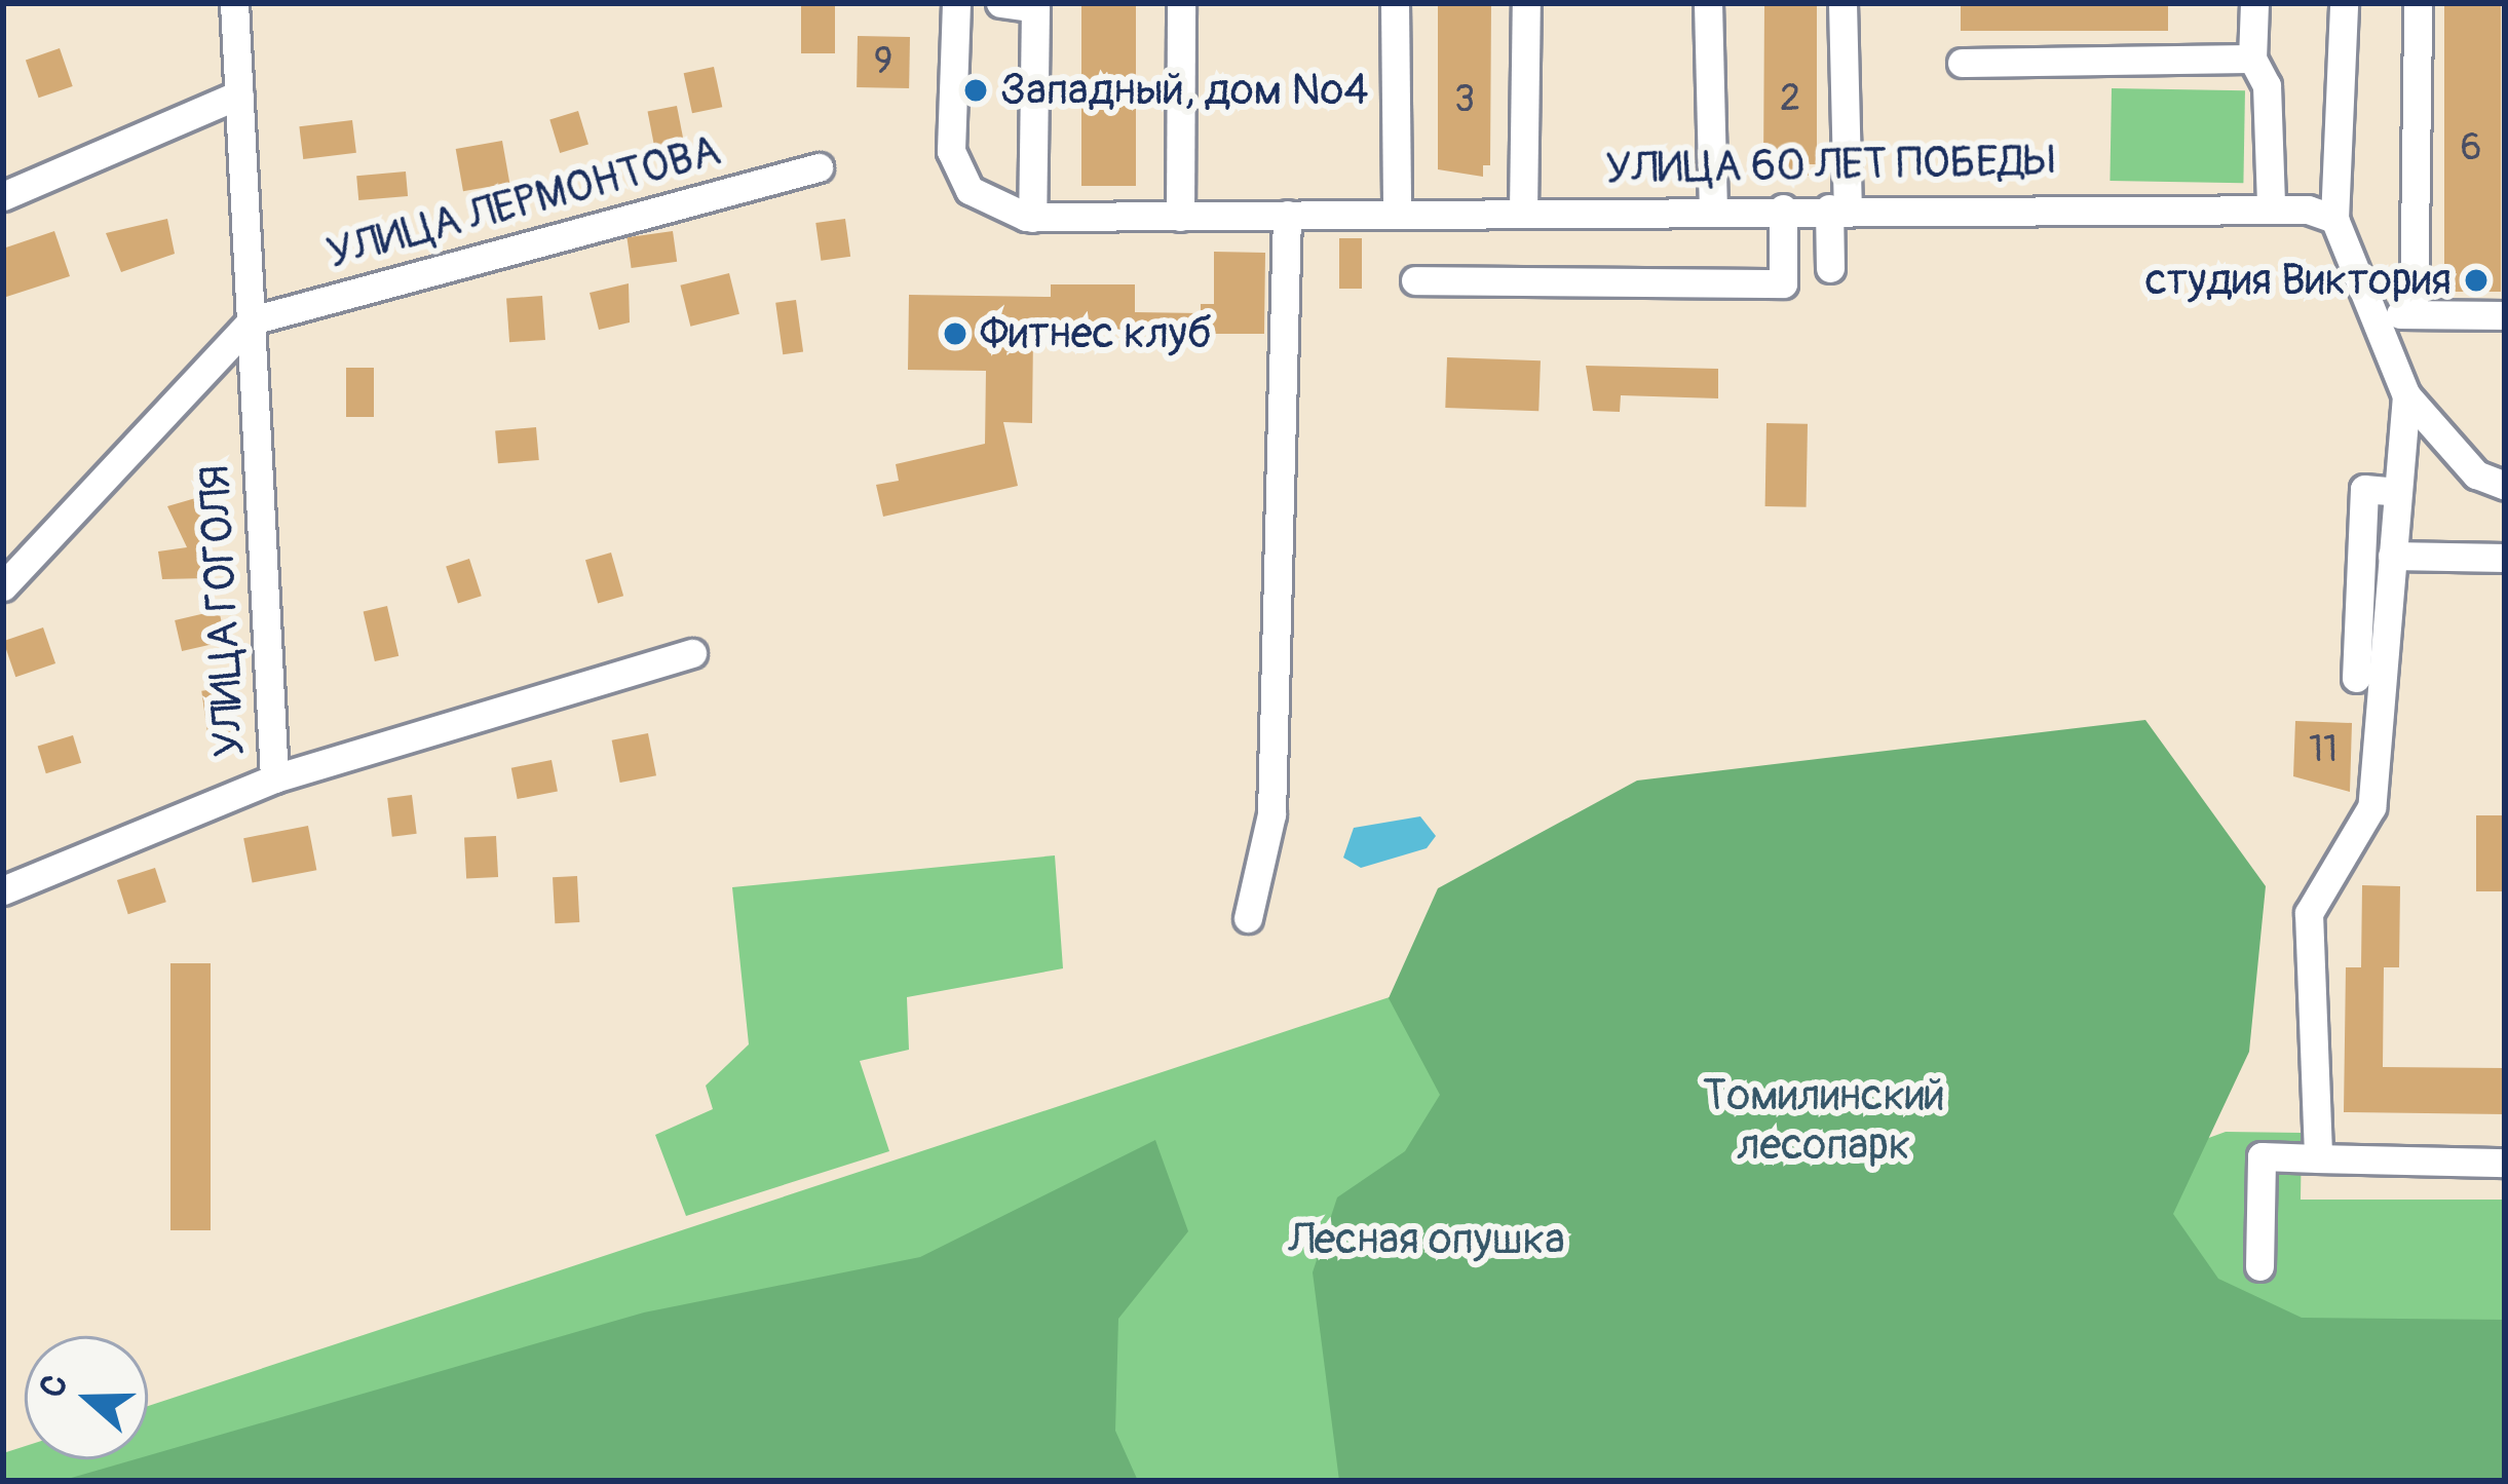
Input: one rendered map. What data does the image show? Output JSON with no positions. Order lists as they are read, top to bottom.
{
  "streets": {
    "street": ["УЛИЦА 60 ЛЕТ ПОБЕДЫ", "УЛИЦА ЛЕРМОНТОВА", "УЛИЦА ГОГОЛЯ"]
  },
  "crossings": [
    ["УЛИЦА ЛЕРМОНТОВА", "УЛИЦА ГОГОЛЯ"]
  ],
  "parks": ["Томилинский лесопарк", "Лесная опушка"],
  "places": ["Западный, дом №4", "студия Виктория", "Фитнес клуб"],
  "house_numbers": [
    "9",
    "2",
    "3",
    "6",
    "11"
  ],
  "north": "left"
}
